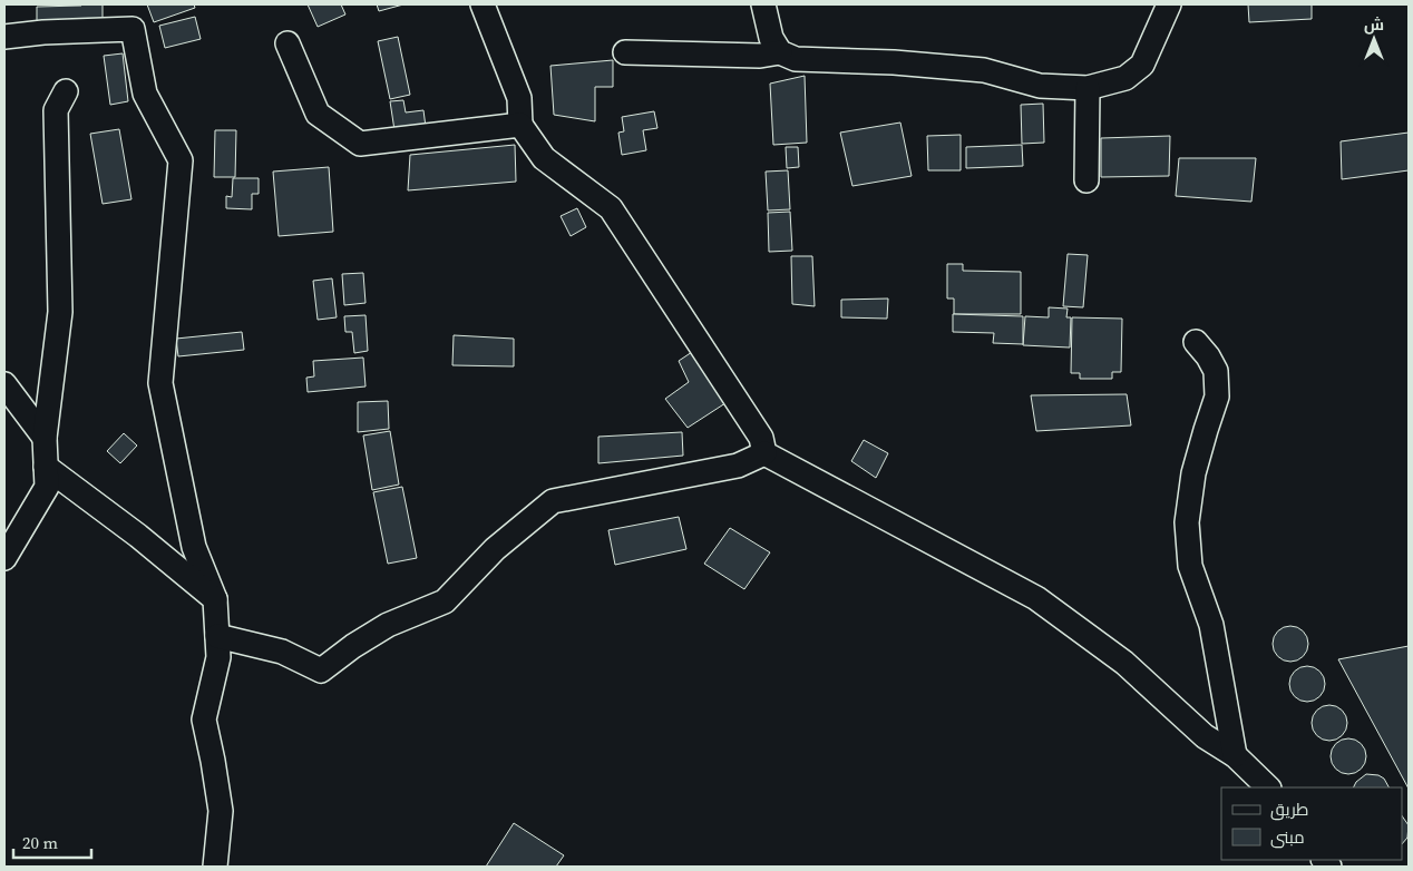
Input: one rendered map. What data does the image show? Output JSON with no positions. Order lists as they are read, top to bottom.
{
  "legend": ["طريق", "مبنى"],
  "scale_bar": "20 m",
  "north": "top"
}
